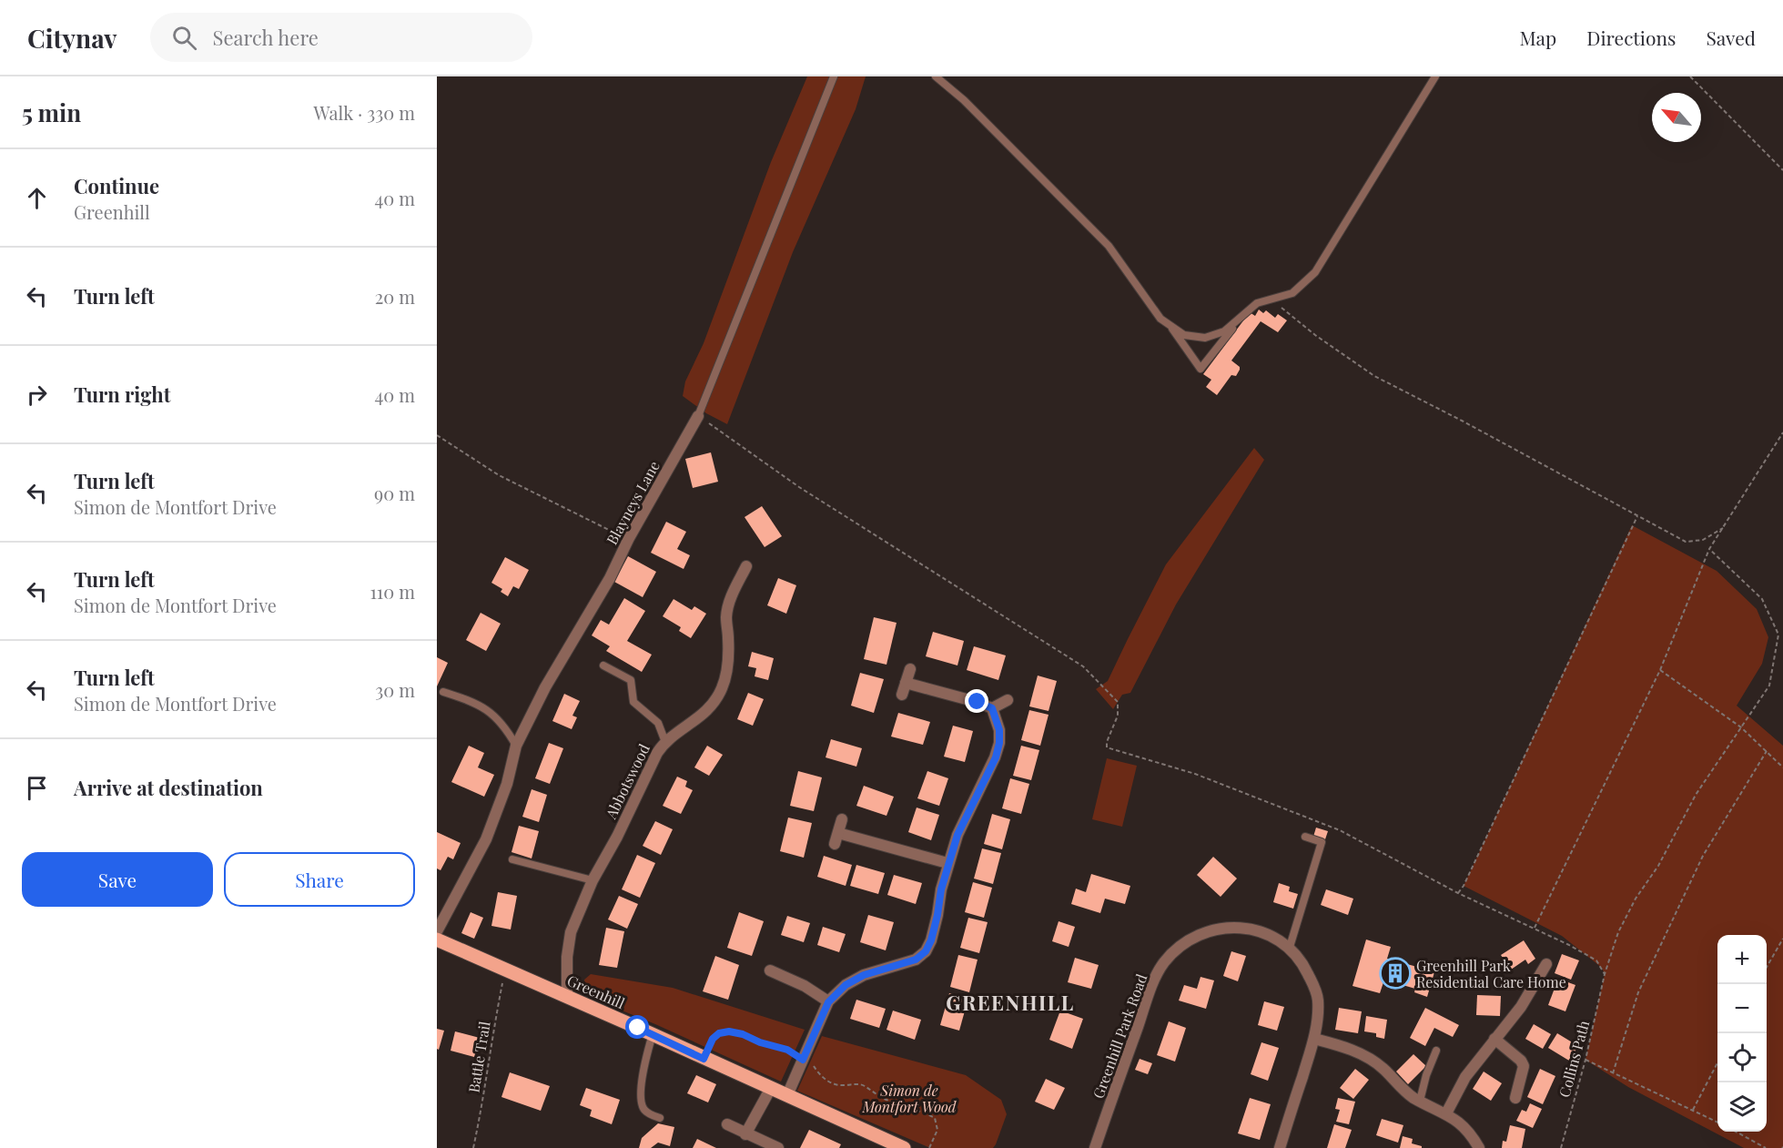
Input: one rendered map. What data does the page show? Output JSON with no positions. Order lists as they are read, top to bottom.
{
  "streets": {
    "main road": ["Greenhill"],
    "street": ["Blayneys Lane", "Abbotswood", "Greenhill Park Road"],
    "path": ["Battle Trail", "Collins Path"]
  },
  "crossings": [
    ["Abbotswood", "Greenhill"],
    ["Greenhill", "Battle Trail"]
  ],
  "districts": ["GREENHILL"],
  "parks": ["Simon de Montfort Wood"],
  "places": {
    "building": ["Greenhill Park Residential Care Home"]
  },
  "north": "top left",
  "page": {
    "header": "Citynav",
    "search": "Search here",
    "nav": ["Map", "Directions", "Saved"],
    "heading": ["5 min", "Walk · 330 m"],
    "list": [
      ["Continue", "Greenhill", "40 m"],
      ["Turn left", "20 m"],
      ["Turn right", "40 m"],
      ["Turn left", "Simon de Montfort Drive", "90 m"],
      ["Turn left", "Simon de Montfort Drive", "110 m"],
      ["Turn left", "Simon de Montfort Drive", "30 m"],
      "Arrive at destination"
    ],
    "buttons": ["Save", "Share"],
    "map_buttons": ["+", "−"]
  }
}
